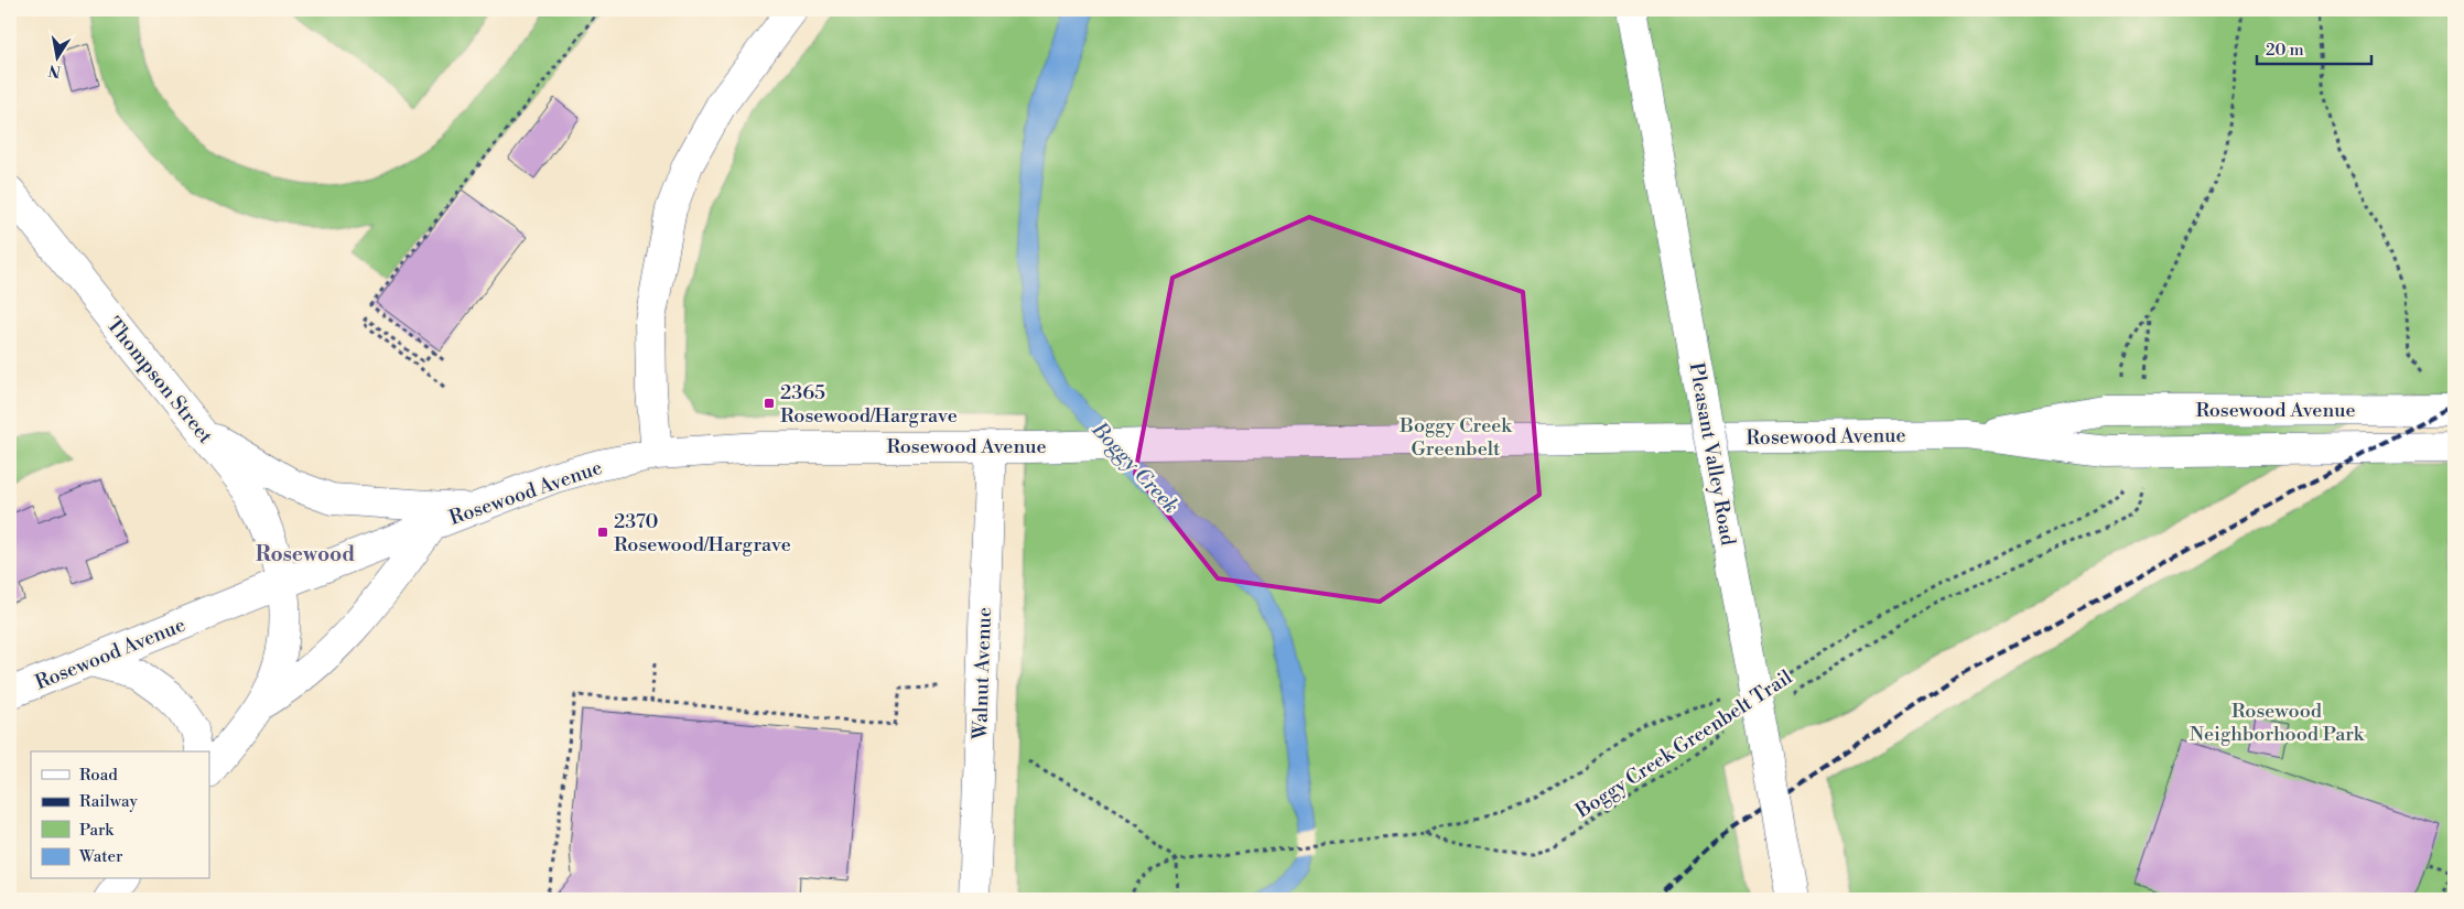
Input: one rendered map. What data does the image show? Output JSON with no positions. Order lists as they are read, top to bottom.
{
  "streets": {
    "street": [
      "Thompson Street",
      "Rosewood Avenue",
      "Pleasant Valley Road",
      "Walnut Avenue"
    ],
    "path": ["Boggy Creek Greenbelt Trail"]
  },
  "crossings": [
    ["Thompson Street", "Rosewood Avenue"],
    ["Rosewood Avenue", "Walnut Avenue"]
  ],
  "districts": ["Rosewood"],
  "water": ["Boggy Creek"],
  "parks": ["Boggy Creek Greenbelt", "Rosewood Neighborhood Park"],
  "places": {
    "transit": ["2365 Rosewood/Hargrave", "2370 Rosewood/Hargrave"]
  },
  "legend": [
    "Road",
    "Railway",
    "Park",
    "Water"
  ],
  "scale_bar": "20 m",
  "north": "bottom"
}
